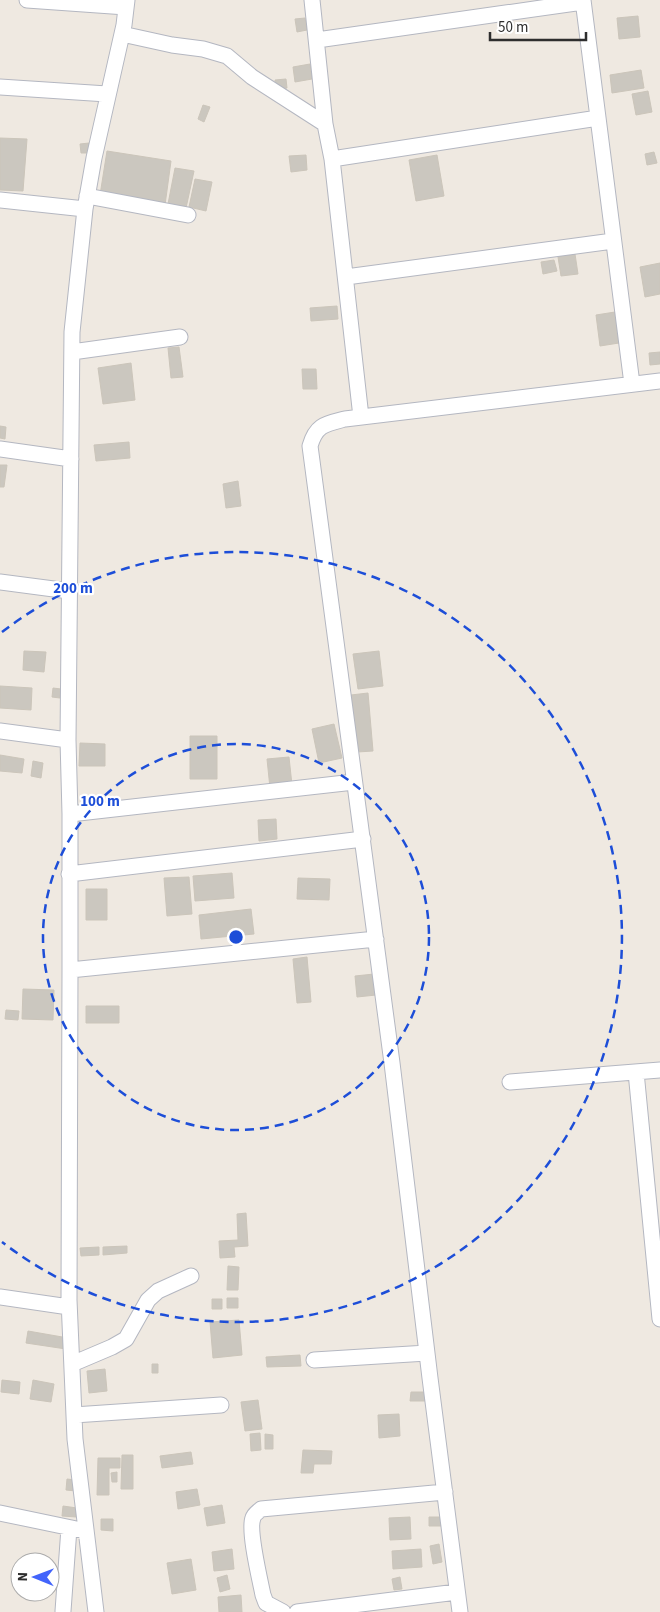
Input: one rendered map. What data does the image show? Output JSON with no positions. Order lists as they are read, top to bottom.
{
  "scale_bar": "50 m",
  "north": "left",
  "rings": ["200 m", "100 m"]
}
